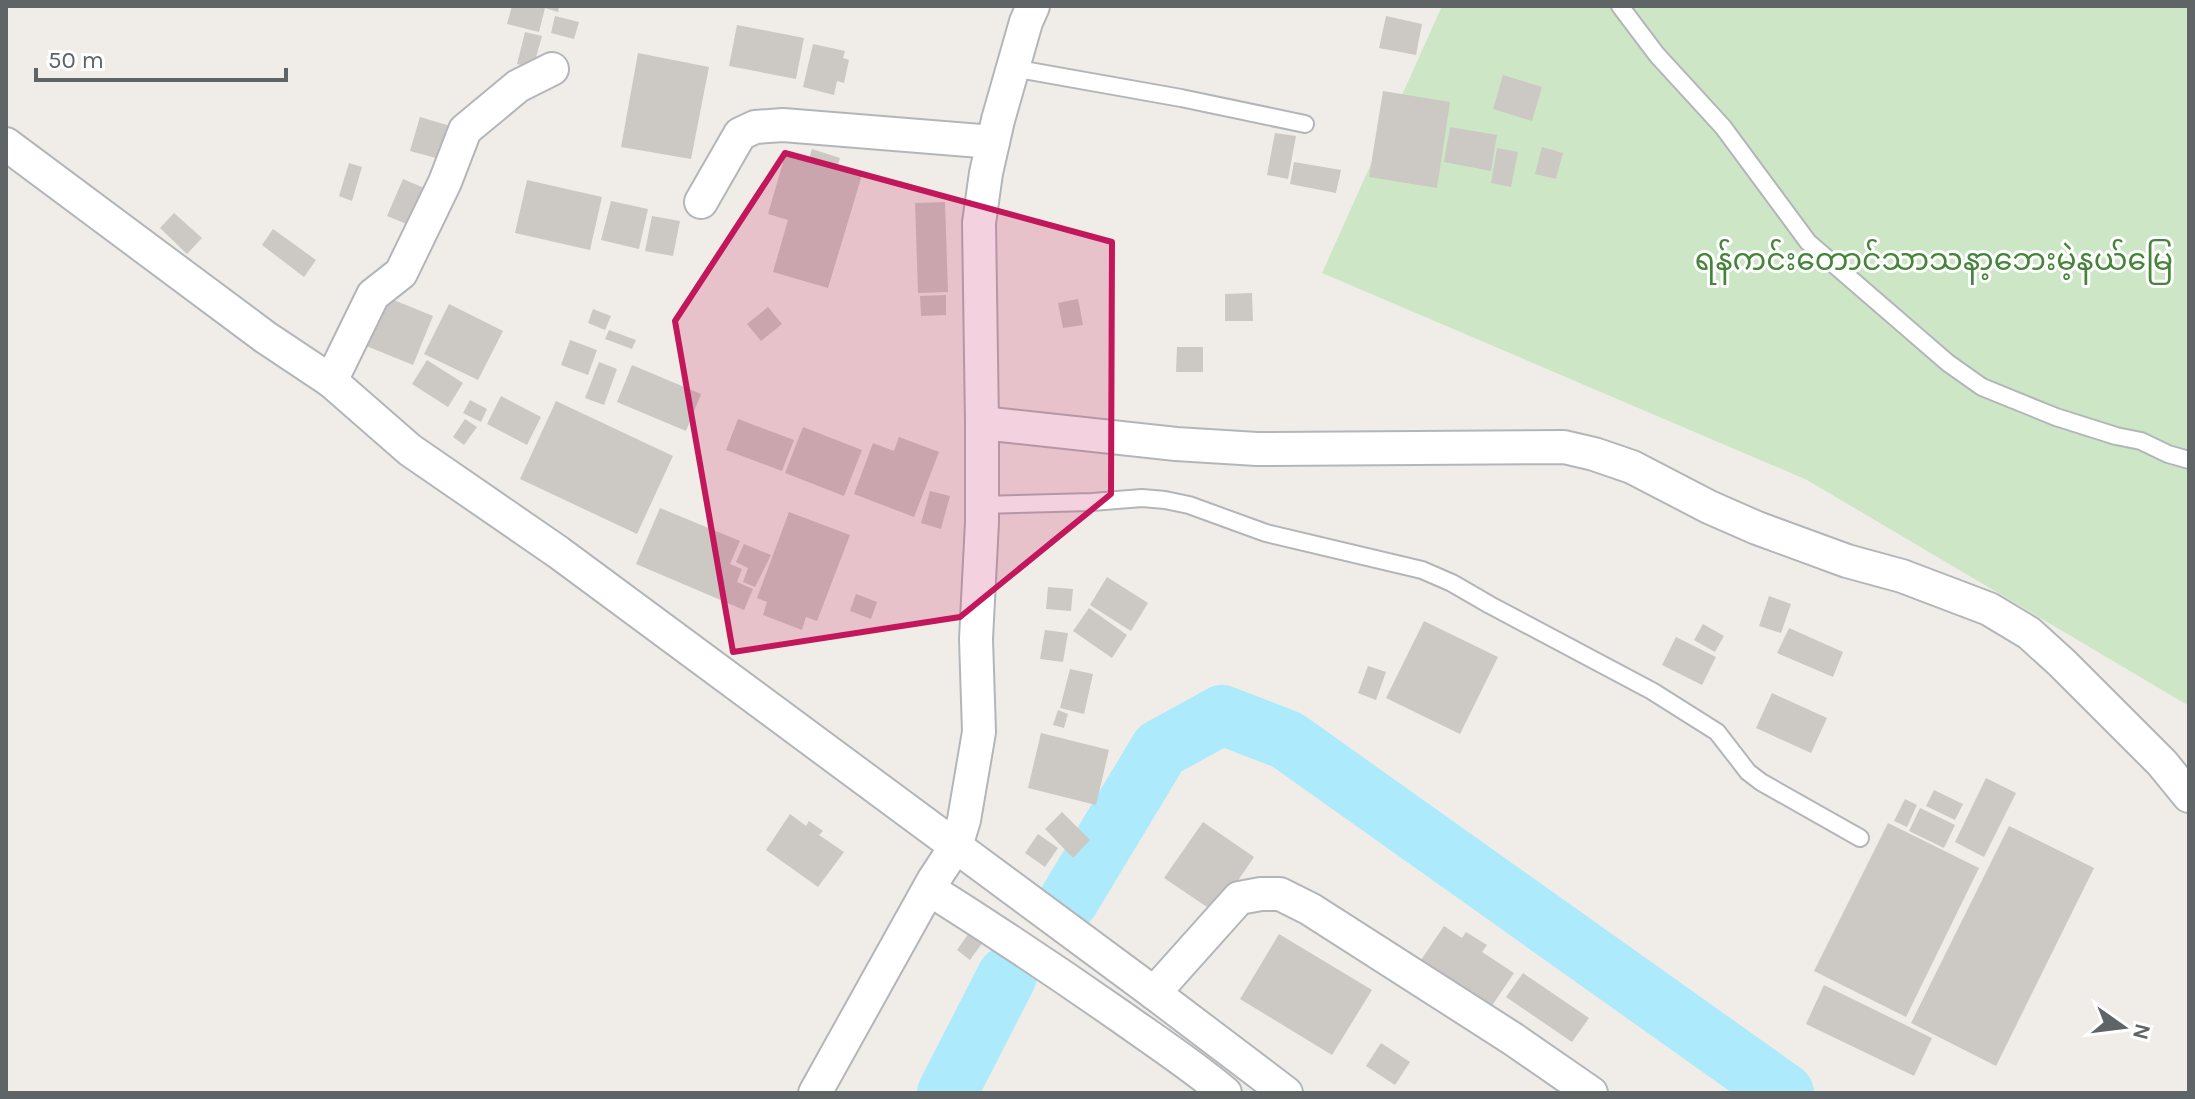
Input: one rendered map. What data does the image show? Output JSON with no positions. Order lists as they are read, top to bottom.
{
  "parks": ["ရန်ကင်းတောင်သာသနာ့ဘေးမဲ့နယ်မြေ"],
  "scale_bar": "50 m",
  "north": "right"
}
